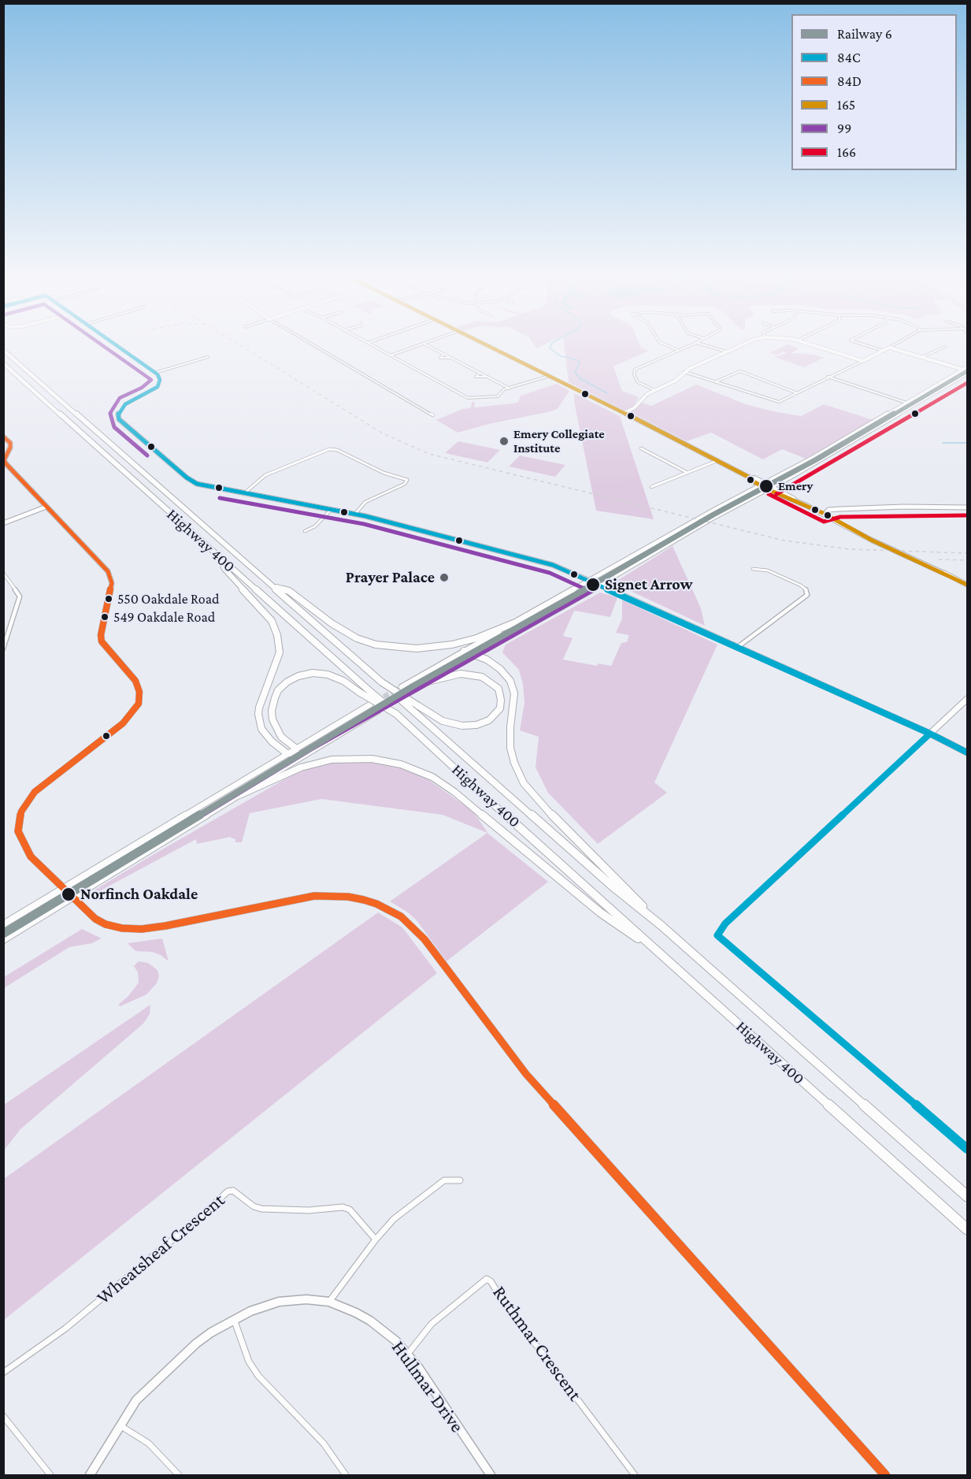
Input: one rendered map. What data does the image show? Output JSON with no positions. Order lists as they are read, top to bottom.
{
  "streets": {
    "highway": ["Highway 400"],
    "street": ["Wheatsheaf Crescent", "Ruthmar Crescent", "Hullmar Drive"]
  },
  "crossings": [
    ["Ruthmar Crescent", "Hullmar Drive"]
  ],
  "places": [
    "Emery Collegiate Institute",
    "Emery",
    "Prayer Palace",
    "Signet Arrow",
    "550 Oakdale Road",
    "549 Oakdale Road",
    "Norfinch Oakdale"
  ],
  "lines": [
    "transit line 84C",
    "transit line 165",
    "transit line 99",
    "rail line 6",
    "transit line 166",
    "transit line 84D"
  ],
  "legend": [
    "Railway 6",
    "84C",
    "84D",
    "165",
    "99",
    "166"
  ]
}
